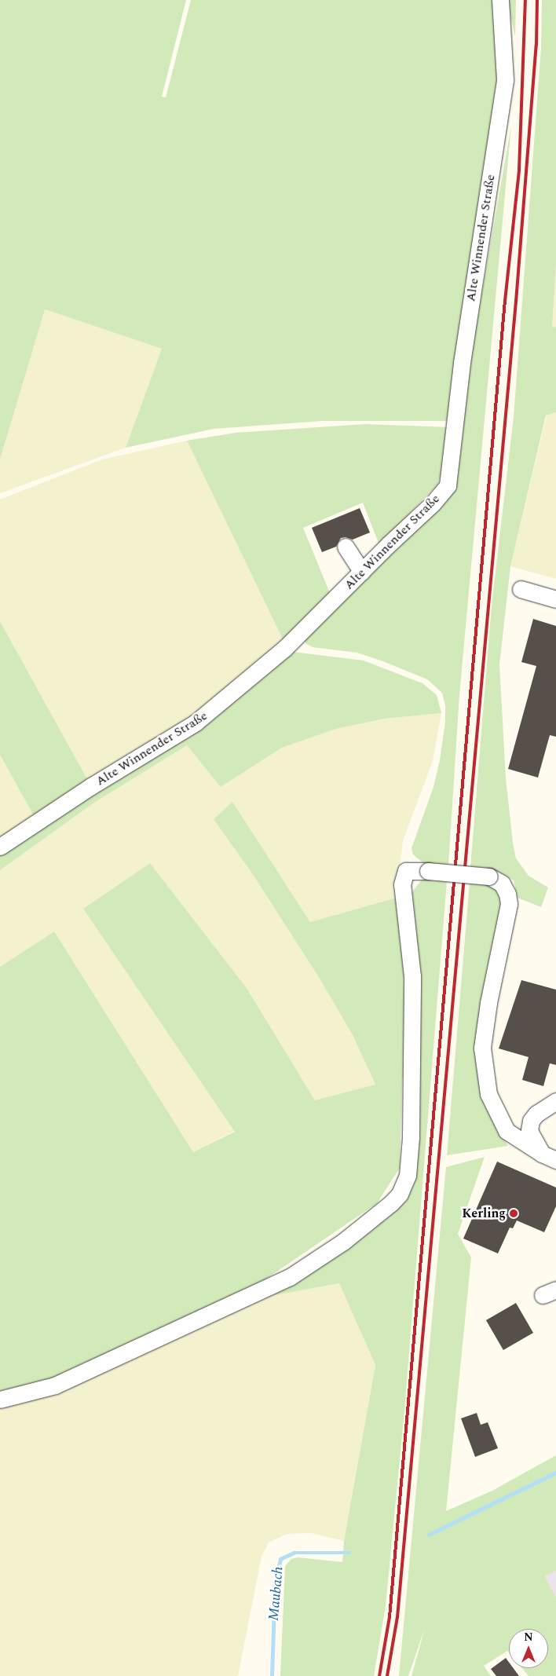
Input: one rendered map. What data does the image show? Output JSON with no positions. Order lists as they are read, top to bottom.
{
  "streets": {
    "street": ["Alte Winnender Straße"]
  },
  "water": ["Maubach"],
  "places": ["Kerling"],
  "north": "top"
}
